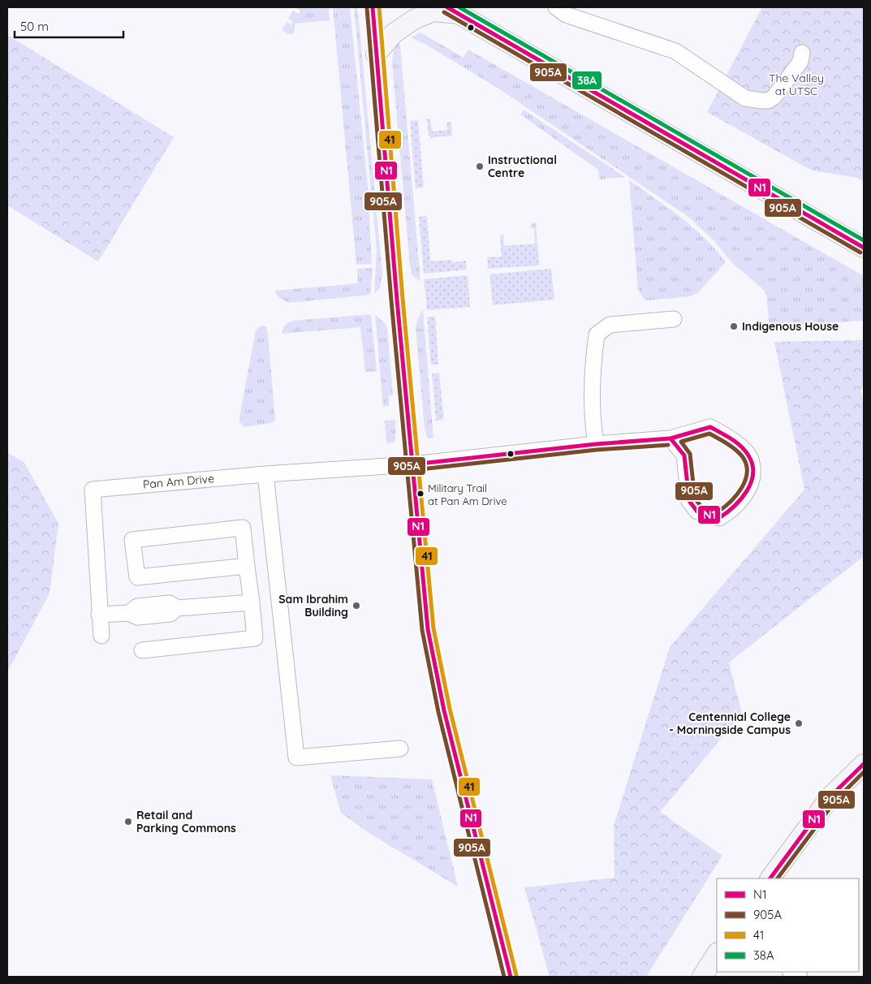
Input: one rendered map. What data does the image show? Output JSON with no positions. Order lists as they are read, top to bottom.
{
  "streets": {
    "street": ["Pan Am Drive"]
  },
  "parks": ["The Valley at UTSC"],
  "places": [
    "Instructional Centre",
    "Indigenous House",
    "Military Trail at Pan Am Drive",
    "Sam Ibrahim Building",
    "Centennial College - Morningside Campus",
    "Retail and Parking Commons"
  ],
  "lines": [
    "transit line N1",
    "transit line 41",
    "transit line 38A",
    "transit line 905A"
  ],
  "legend": [
    "N1",
    "905A",
    "41",
    "38A"
  ],
  "scale_bar": "50 m"
}
